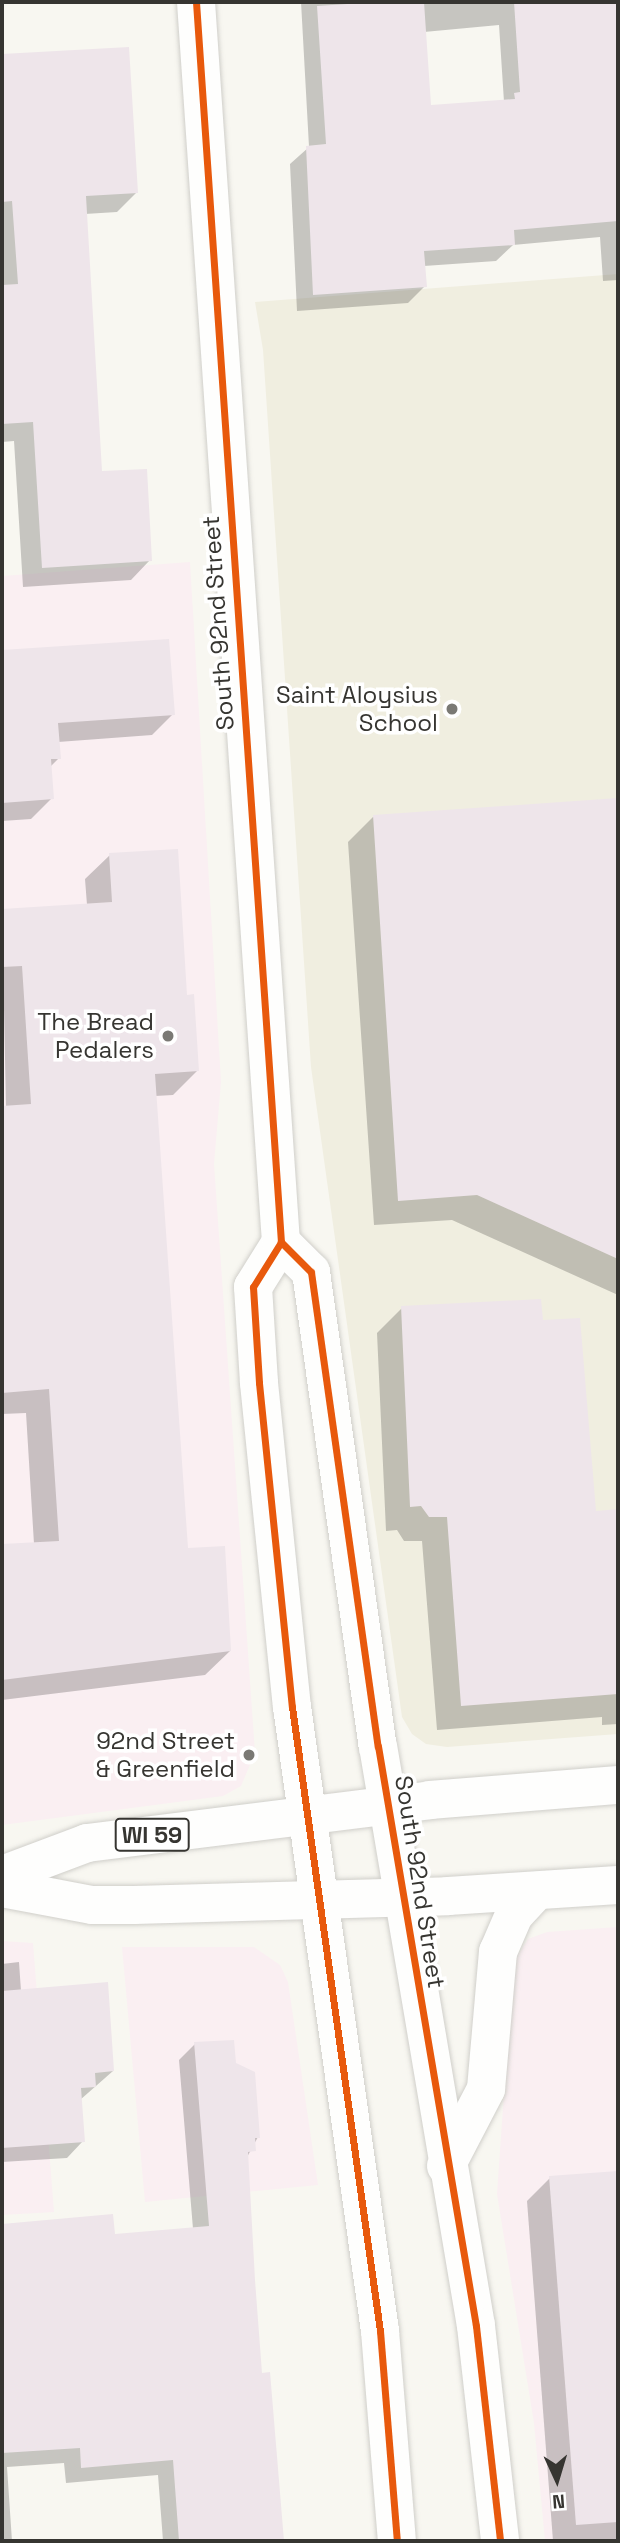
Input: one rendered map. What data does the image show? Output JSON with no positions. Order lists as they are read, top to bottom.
{
  "streets": {
    "street": ["South 92nd Street", "WI 59"]
  },
  "crossings": [
    ["South 92nd Street", "WI 59"]
  ],
  "places": ["Saint Aloysius School", "The Bread Pedalers", "92nd Street & Greenfield"],
  "north": "bottom"
}
